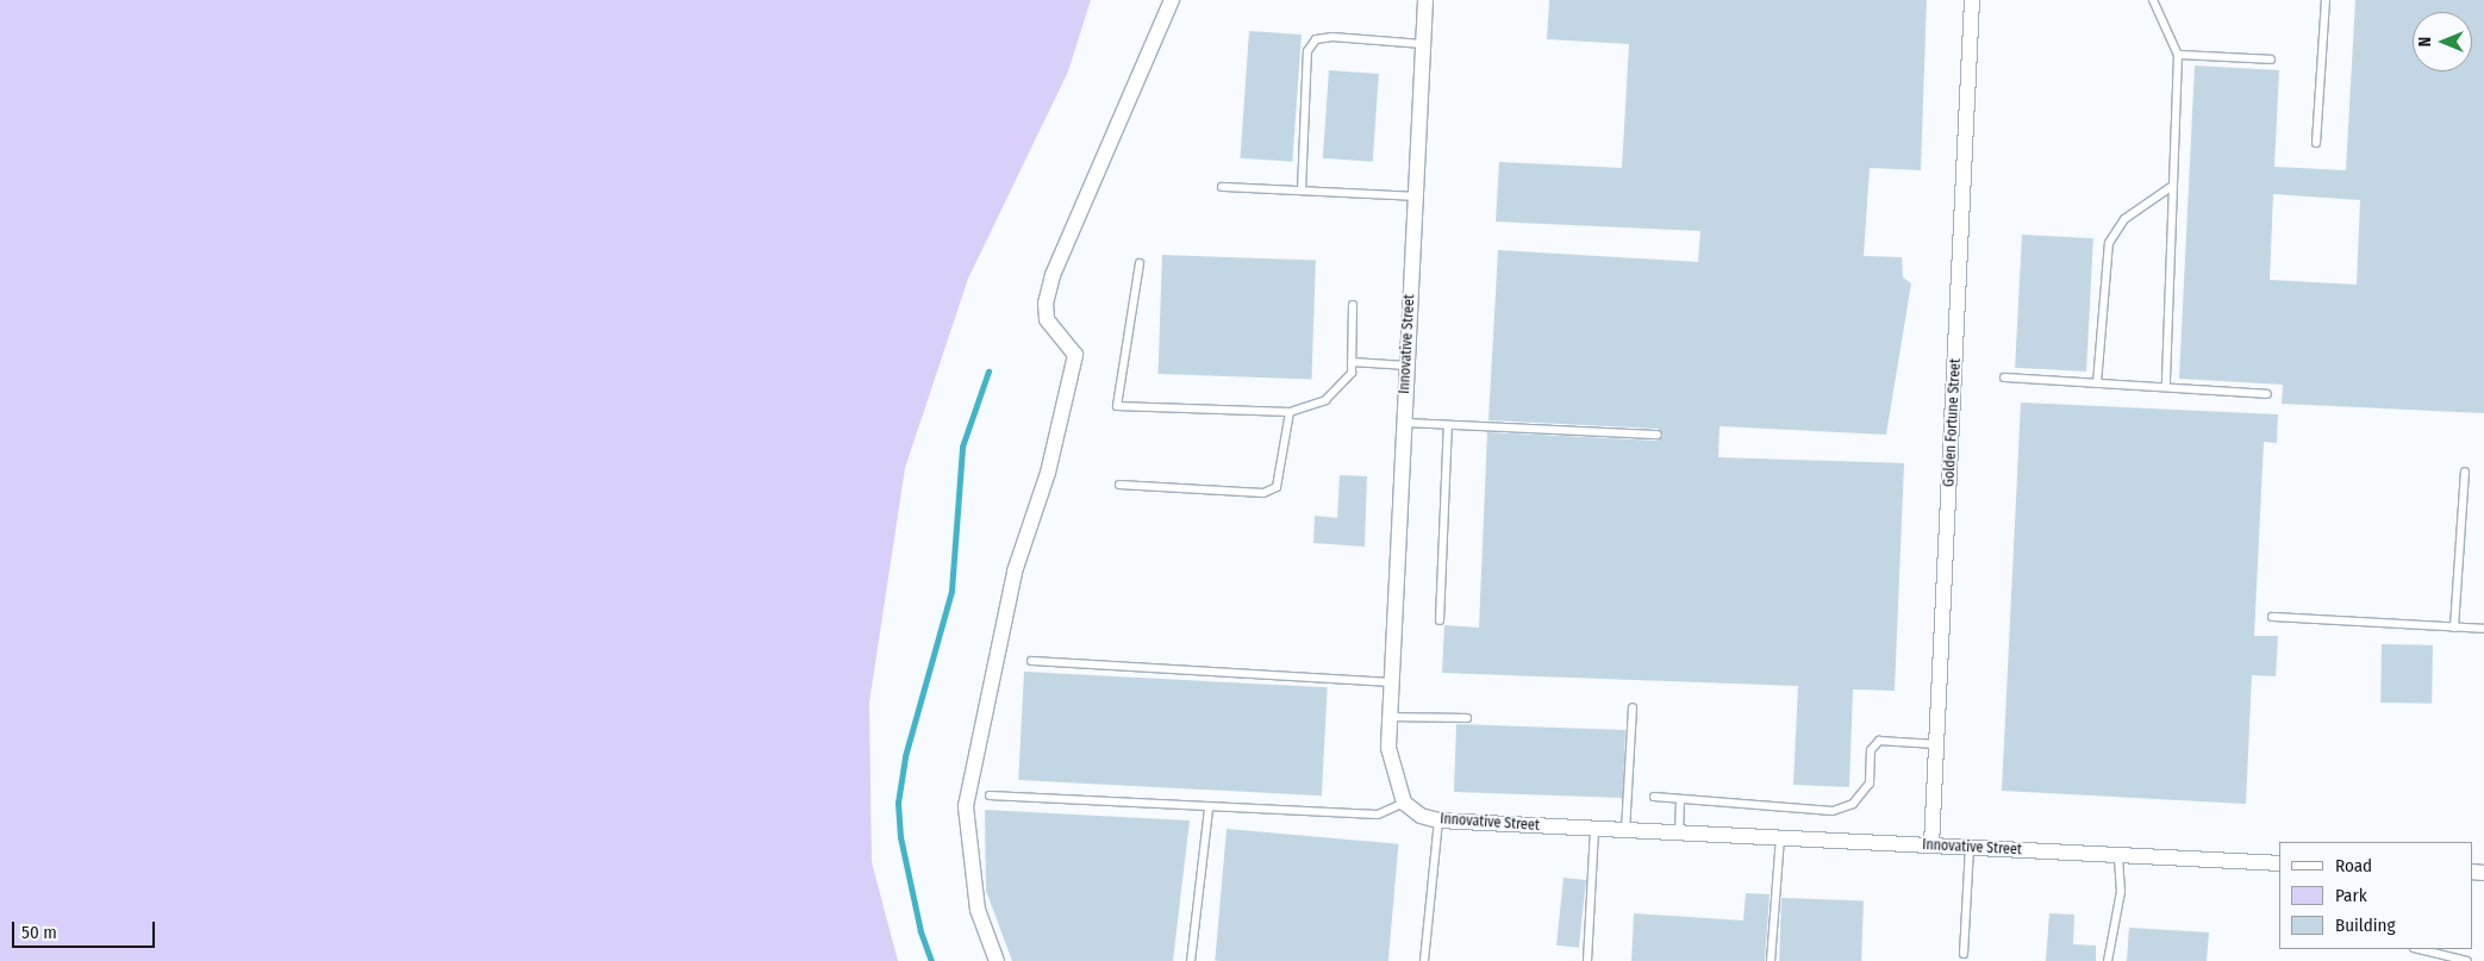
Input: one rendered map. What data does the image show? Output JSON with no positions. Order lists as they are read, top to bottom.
{
  "streets": {
    "street": ["Innovative Street", "Golden Fortune Street"]
  },
  "crossings": [
    ["Innovative Street", "Golden Fortune Street"]
  ],
  "legend": ["Road", "Park", "Building"],
  "scale_bar": "50 m",
  "north": "left"
}
